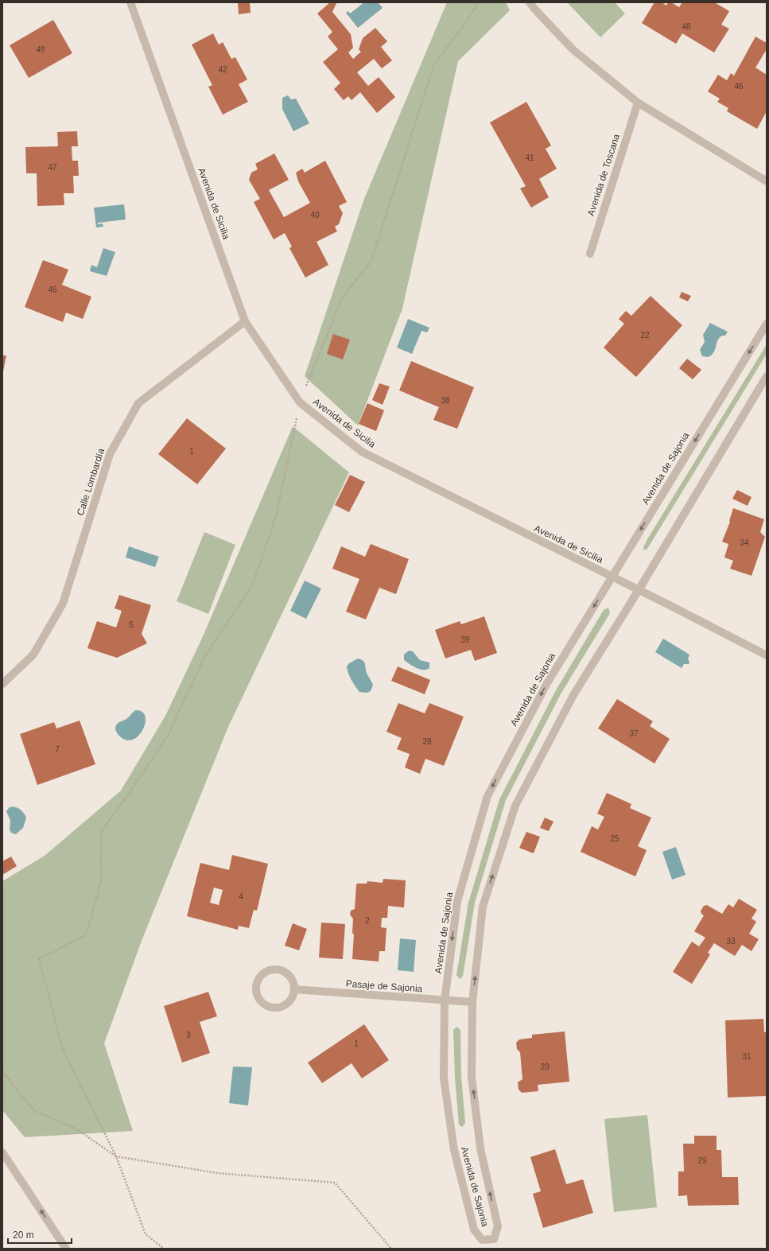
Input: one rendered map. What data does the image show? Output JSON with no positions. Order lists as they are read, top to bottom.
{
  "streets": {
    "street": [
      "Avenida de Toscana",
      "Avenida de Sicilia",
      "Avenida de Sajonia",
      "Calle Lombardía",
      "Pasaje de Sajonia"
    ]
  },
  "crossings": [
    ["Avenida de Sicilia", "Avenida de Sajonia"],
    ["Avenida de Sicilia", "Calle Lombardía"],
    ["Avenida de Sajonia", "Pasaje de Sajonia"]
  ],
  "house_numbers": [
    "48",
    "49",
    "42",
    "46",
    "41",
    "47",
    "40",
    "45",
    "22",
    "38",
    "1",
    "34",
    "5",
    "39",
    "37",
    "28",
    "7",
    "25",
    "4",
    "2",
    "33",
    "3",
    "1",
    "31",
    "29",
    "29"
  ],
  "scale_bar": "20 m"
}
